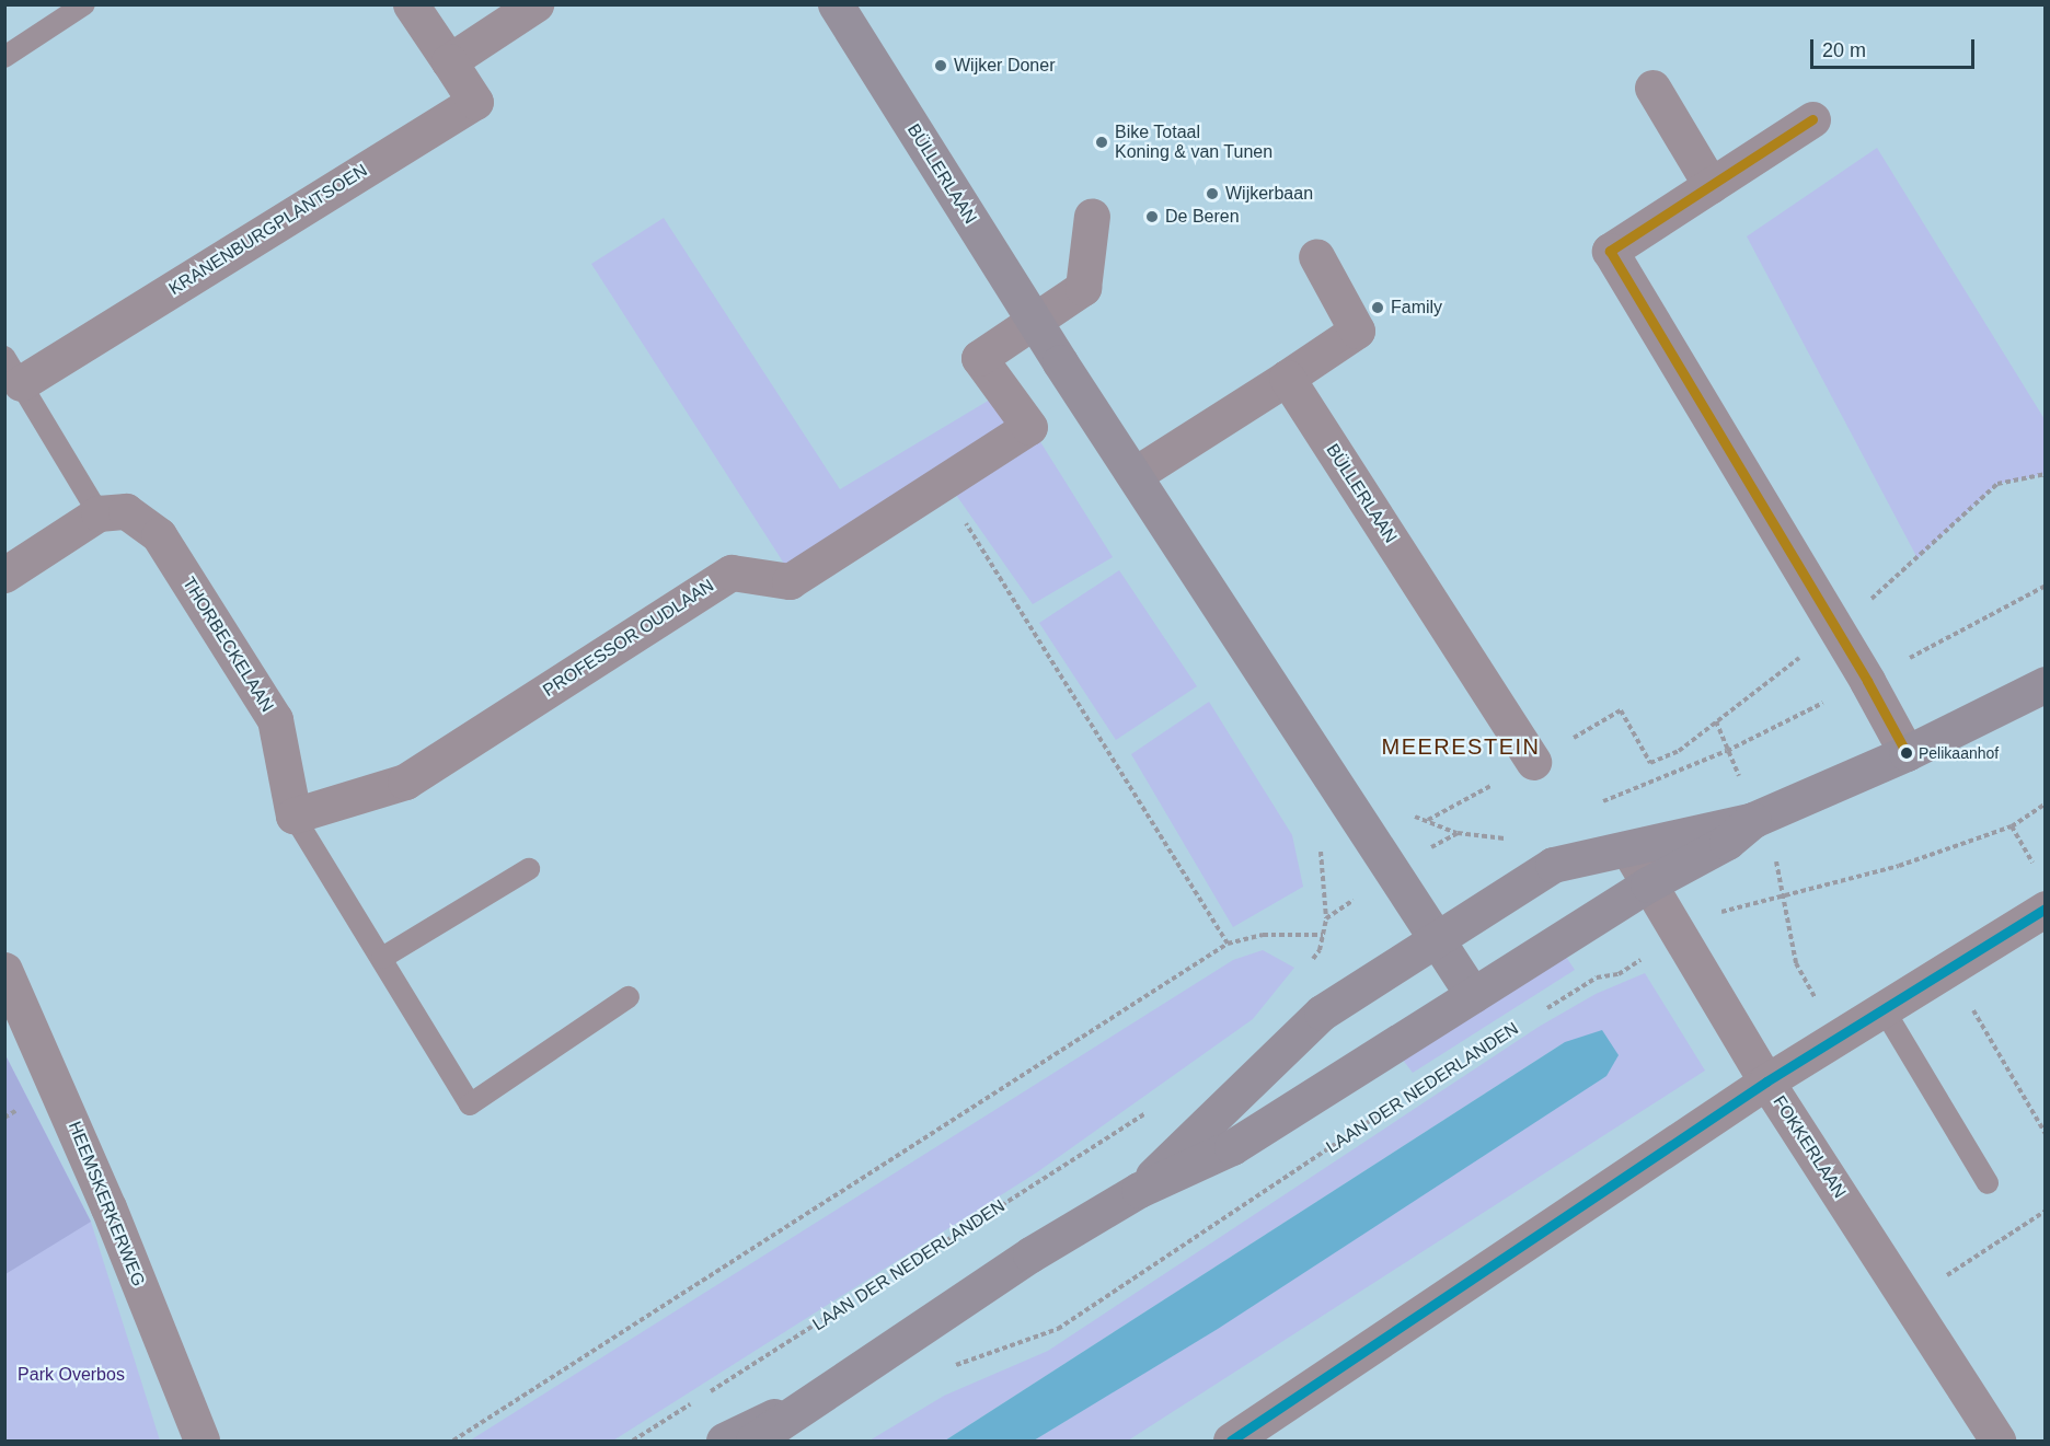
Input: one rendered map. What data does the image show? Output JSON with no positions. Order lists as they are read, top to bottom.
{
  "streets": {
    "main road": ["BÜLLERLAAN"],
    "street": [
      "KRANENBURGPLANTSOEN",
      "PROFESSOR OUDLAAN",
      "THORBECKELAAN",
      "FOKKERLAAN",
      "HEEMSKERKERWEG"
    ],
    "path": ["LAAN DER NEDERLANDEN"]
  },
  "crossings": [
    ["BÜLLERLAAN", "PROFESSOR OUDLAAN"],
    ["PROFESSOR OUDLAAN", "THORBECKELAAN"]
  ],
  "districts": ["MEERESTEIN"],
  "parks": ["Park Overbos"],
  "places": [
    "Wijker Doner",
    "Bike Totaal Koning & van Tunen",
    "Wijkerbaan",
    "De Beren",
    "Family",
    "Pelikaanhof"
  ],
  "scale_bar": "20 m"
}
